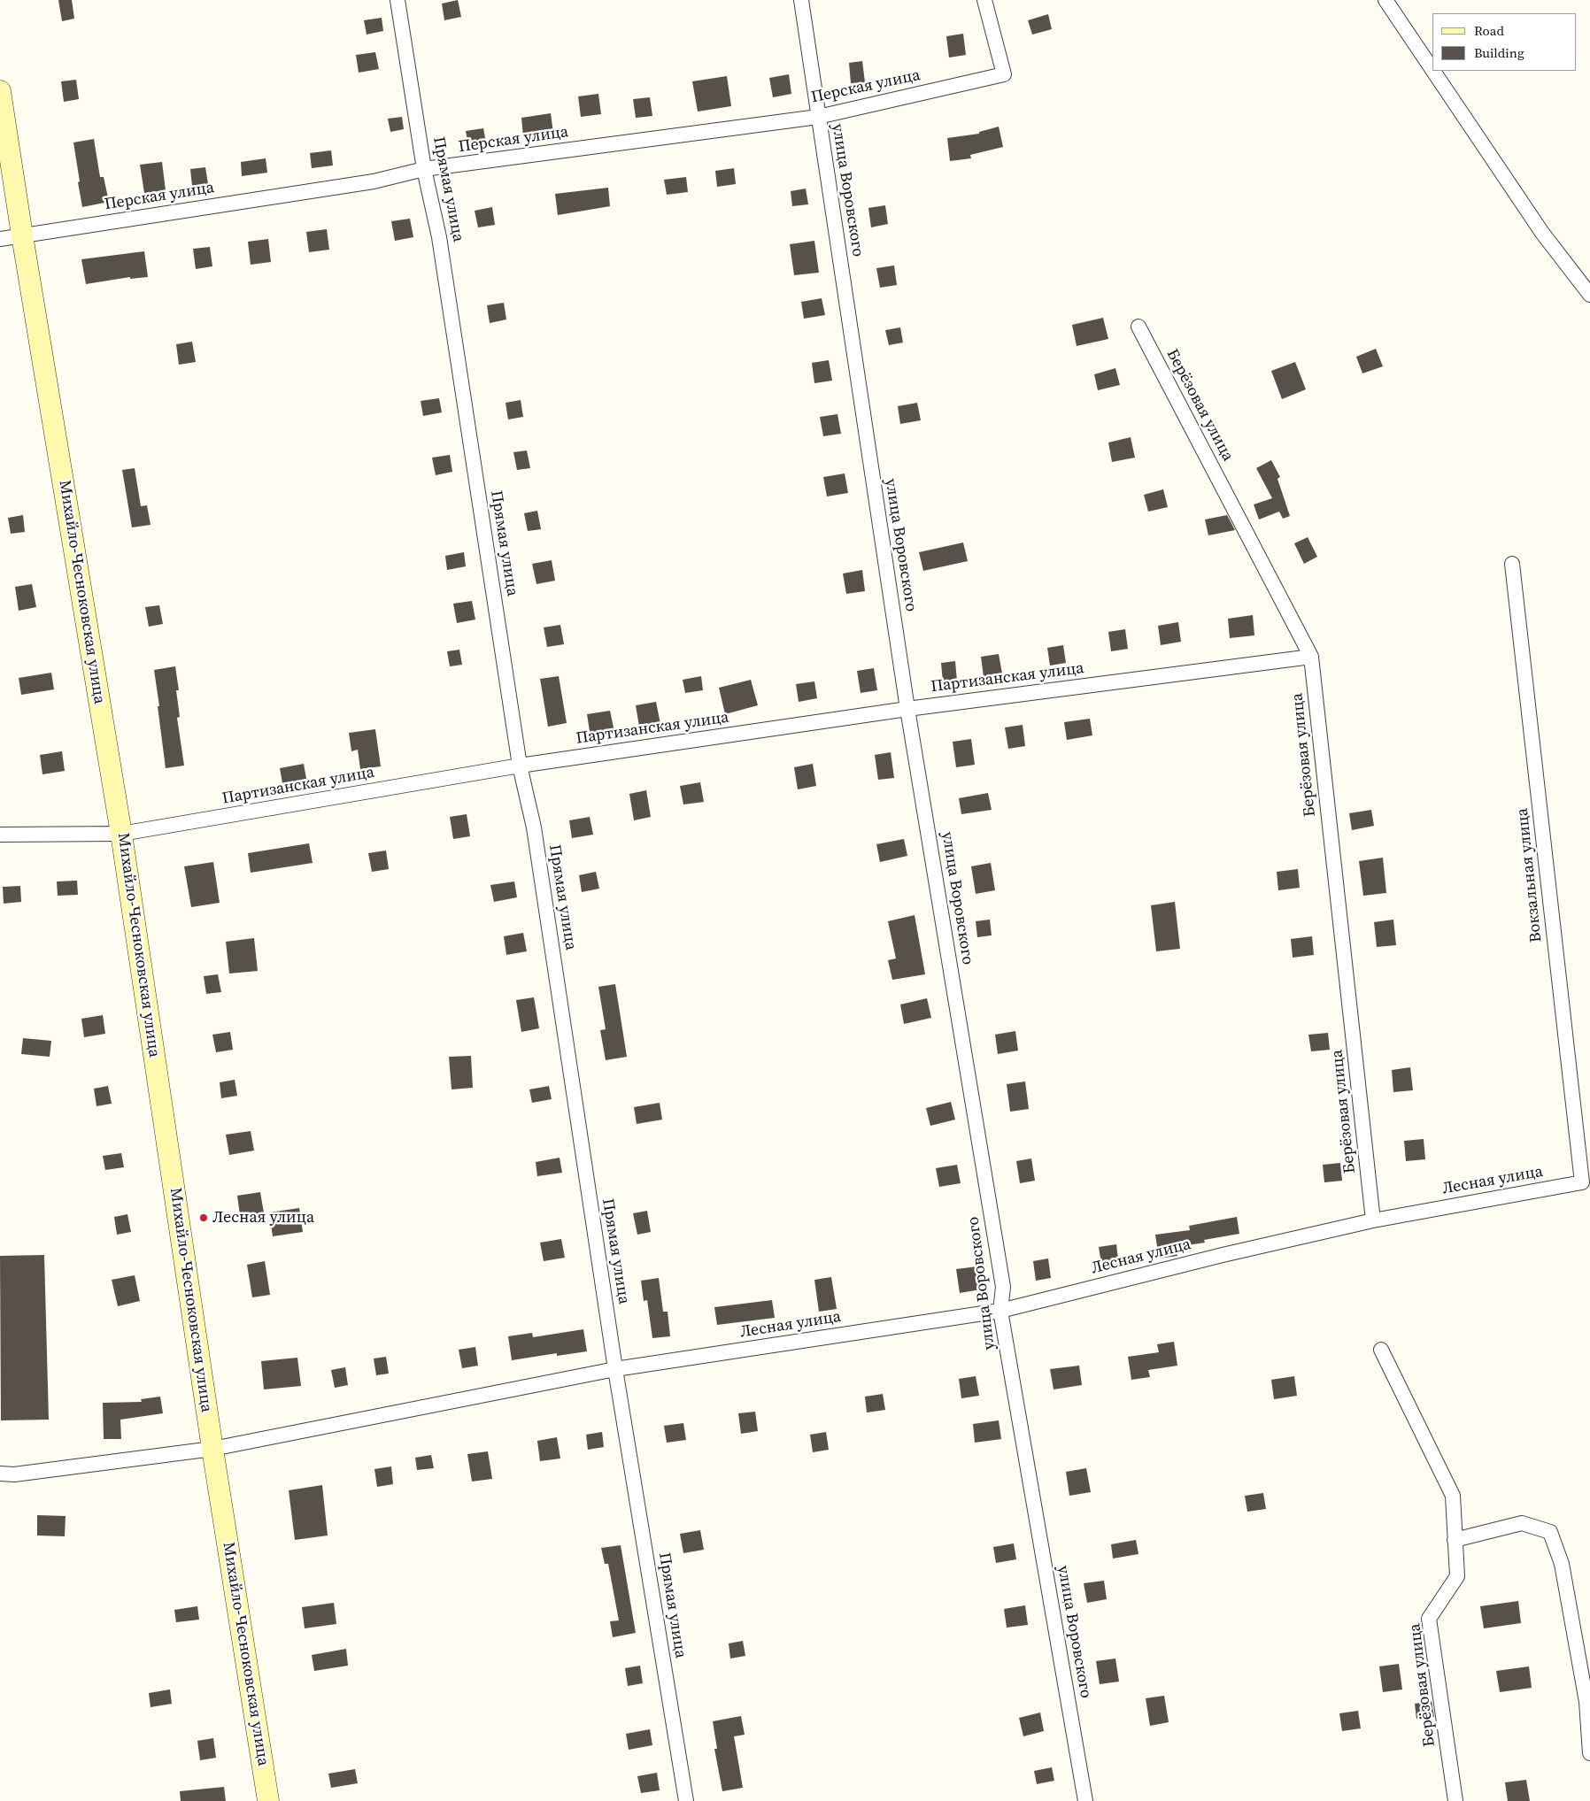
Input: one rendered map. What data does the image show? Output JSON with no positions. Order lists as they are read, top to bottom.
{
  "streets": {
    "street": [
      "Перская улица",
      "Прямая улица",
      "улица Воровского",
      "Берёзовая улица",
      "Михайло-Чесноковская улица",
      "Партизанская улица",
      "Вокзальная улица",
      "Лесная улица"
    ]
  },
  "crossings": [
    ["Перская улица", "Прямая улица"],
    ["Перская улица", "улица Воровского"],
    ["Перская улица", "Михайло-Чесноковская улица"],
    ["Прямая улица", "Партизанская улица"],
    ["Прямая улица", "Лесная улица"],
    ["улица Воровского", "Партизанская улица"],
    ["улица Воровского", "Лесная улица"],
    ["Берёзовая улица", "Партизанская улица"],
    ["Берёзовая улица", "Лесная улица"],
    ["Михайло-Чесноковская улица", "Партизанская улица"],
    ["Михайло-Чесноковская улица", "Лесная улица"],
    ["Вокзальная улица", "Лесная улица"]
  ],
  "places": ["Лесная улица"],
  "legend": ["Road", "Building"]
}
